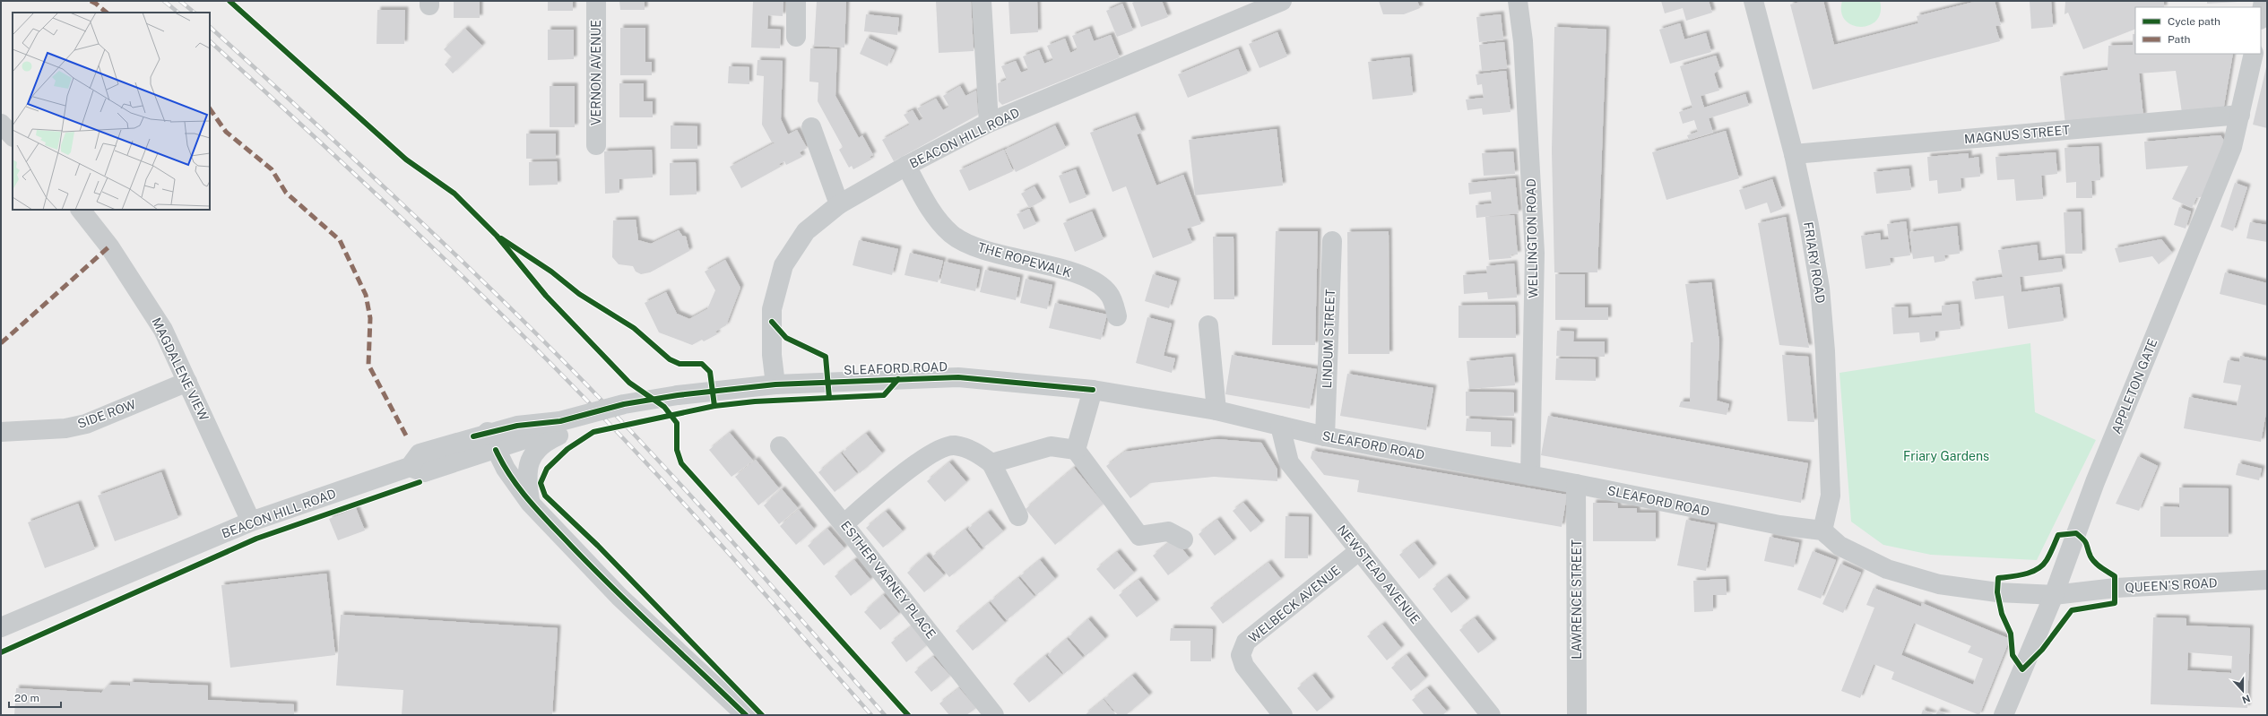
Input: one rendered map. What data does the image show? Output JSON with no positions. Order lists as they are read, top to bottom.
{
  "streets": {
    "street": [
      "VERNON AVENUE",
      "MAGNUS STREET",
      "BEACON HILL ROAD",
      "WELLINGTON ROAD",
      "THE ROPEWALK",
      "FRIARY ROAD",
      "LINDUM STREET",
      "SLEAFORD ROAD",
      "MAGDALENE VIEW",
      "APPLETON GATE",
      "SIDE ROW",
      "NEWSTEAD AVENUE",
      "ESTHER VARNEY PLACE",
      "QUEEN'S ROAD",
      "LAWRENCE STREET",
      "WELBECK AVENUE"
    ]
  },
  "crossings": [
    ["MAGNUS STREET", "FRIARY ROAD"],
    ["MAGNUS STREET", "APPLETON GATE"],
    ["BEACON HILL ROAD", "THE ROPEWALK"],
    ["BEACON HILL ROAD", "SLEAFORD ROAD"],
    ["BEACON HILL ROAD", "MAGDALENE VIEW"],
    ["WELLINGTON ROAD", "SLEAFORD ROAD"],
    ["FRIARY ROAD", "SLEAFORD ROAD"],
    ["LINDUM STREET", "SLEAFORD ROAD"],
    ["SLEAFORD ROAD", "NEWSTEAD AVENUE"],
    ["SLEAFORD ROAD", "LAWRENCE STREET"],
    ["MAGDALENE VIEW", "SIDE ROW"],
    ["APPLETON GATE", "QUEEN'S ROAD"],
    ["NEWSTEAD AVENUE", "WELBECK AVENUE"]
  ],
  "parks": ["Friary Gardens"],
  "legend": ["Cycle path", "Path"],
  "scale_bar": "20 m",
  "north": "bottom"
}
